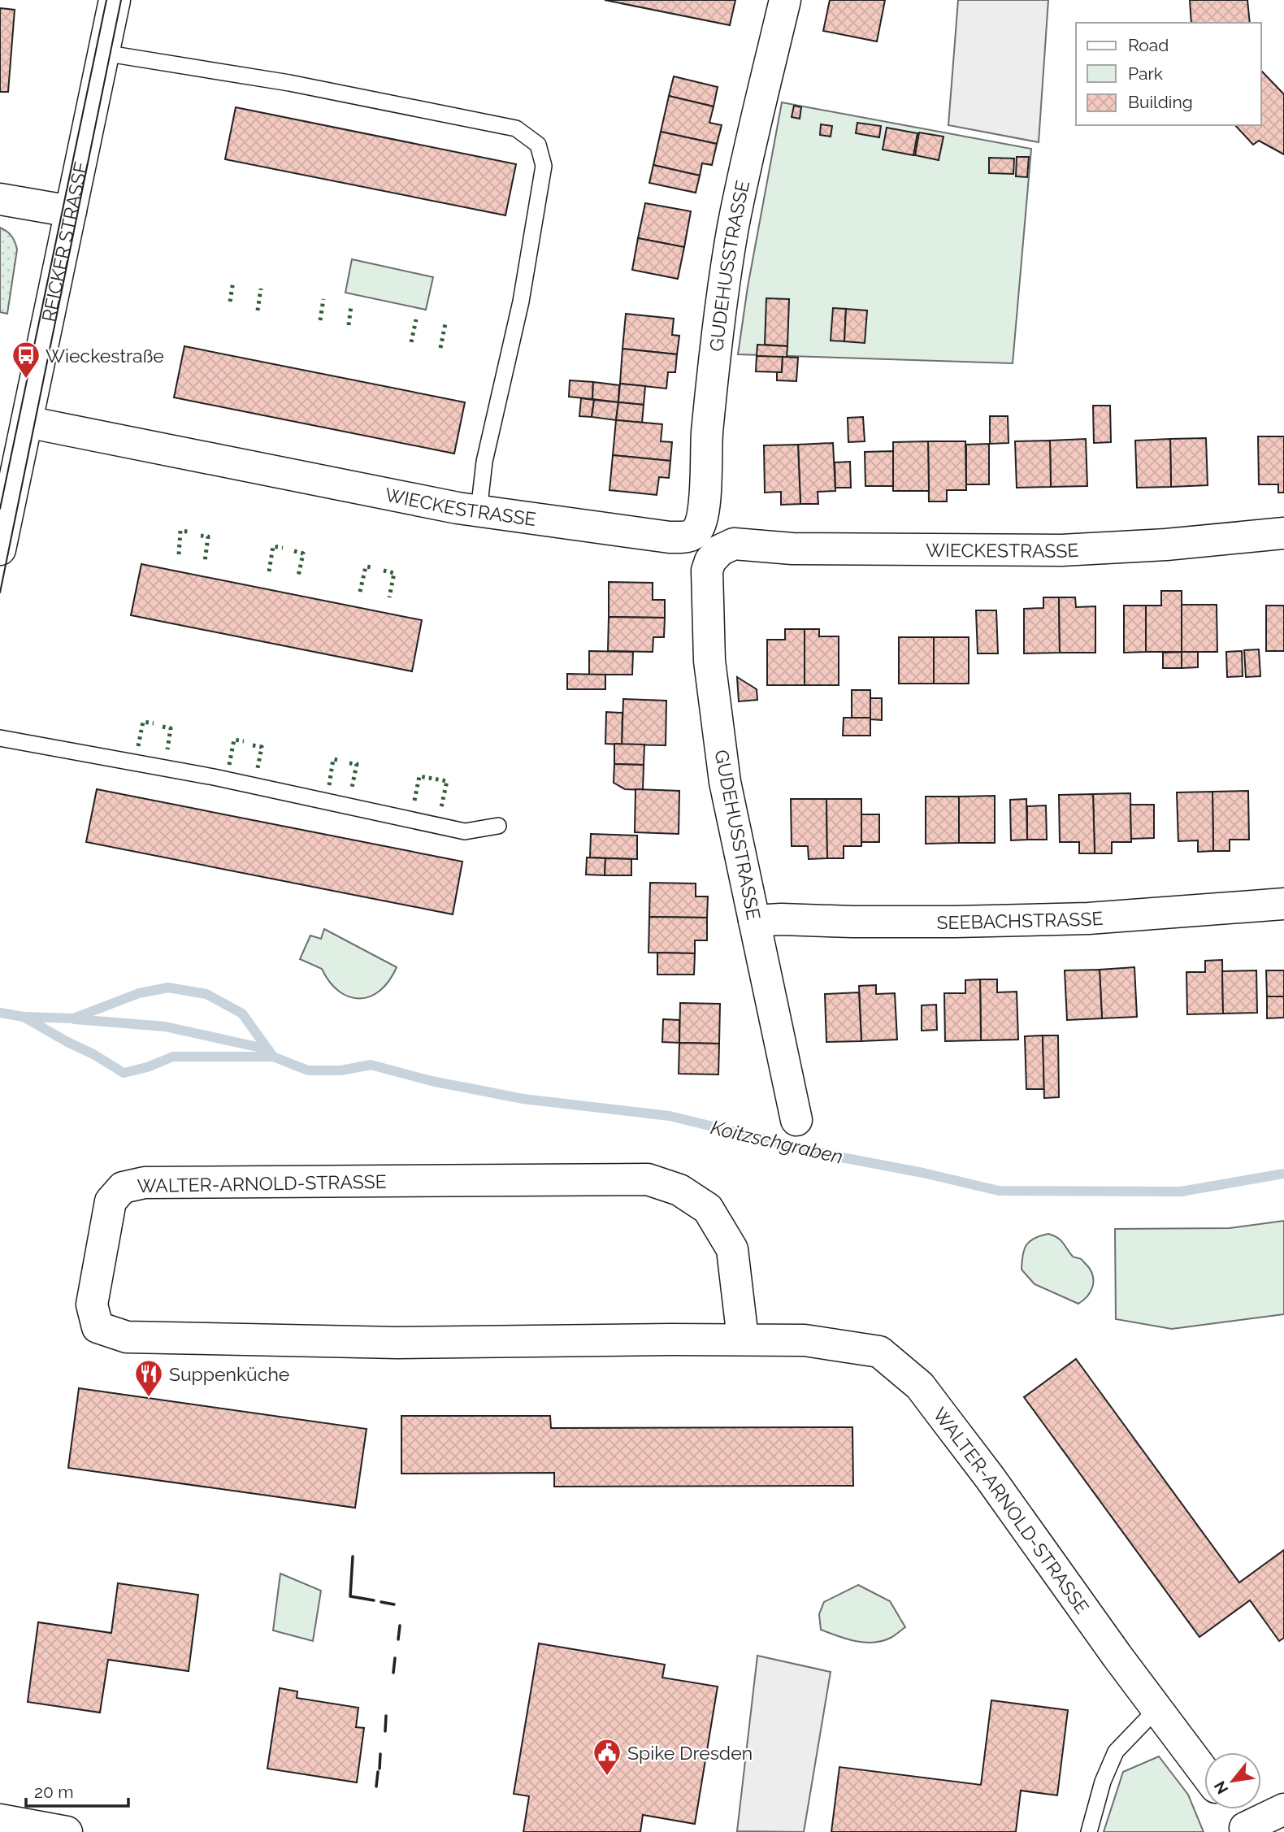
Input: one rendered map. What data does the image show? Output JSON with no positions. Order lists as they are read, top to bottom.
{
  "streets": {
    "street": [
      "REICKER STRASSE",
      "GUDEHUSSTRASSE",
      "WIECKESTRASSE",
      "SEEBACHSTRASSE",
      "WALTER-ARNOLD-STRASSE"
    ]
  },
  "crossings": [
    ["REICKER STRASSE", "WIECKESTRASSE"],
    ["GUDEHUSSTRASSE", "WIECKESTRASSE"],
    ["GUDEHUSSTRASSE", "SEEBACHSTRASSE"]
  ],
  "water": ["Koitzschgraben"],
  "places": {
    "bus stop": ["Wieckestraße"],
    "restaurant": ["Suppenküche"],
    "public building": ["Spike Dresden"]
  },
  "legend": ["Road", "Park", "Building"],
  "scale_bar": "20 m",
  "north": "bottom left"
}
